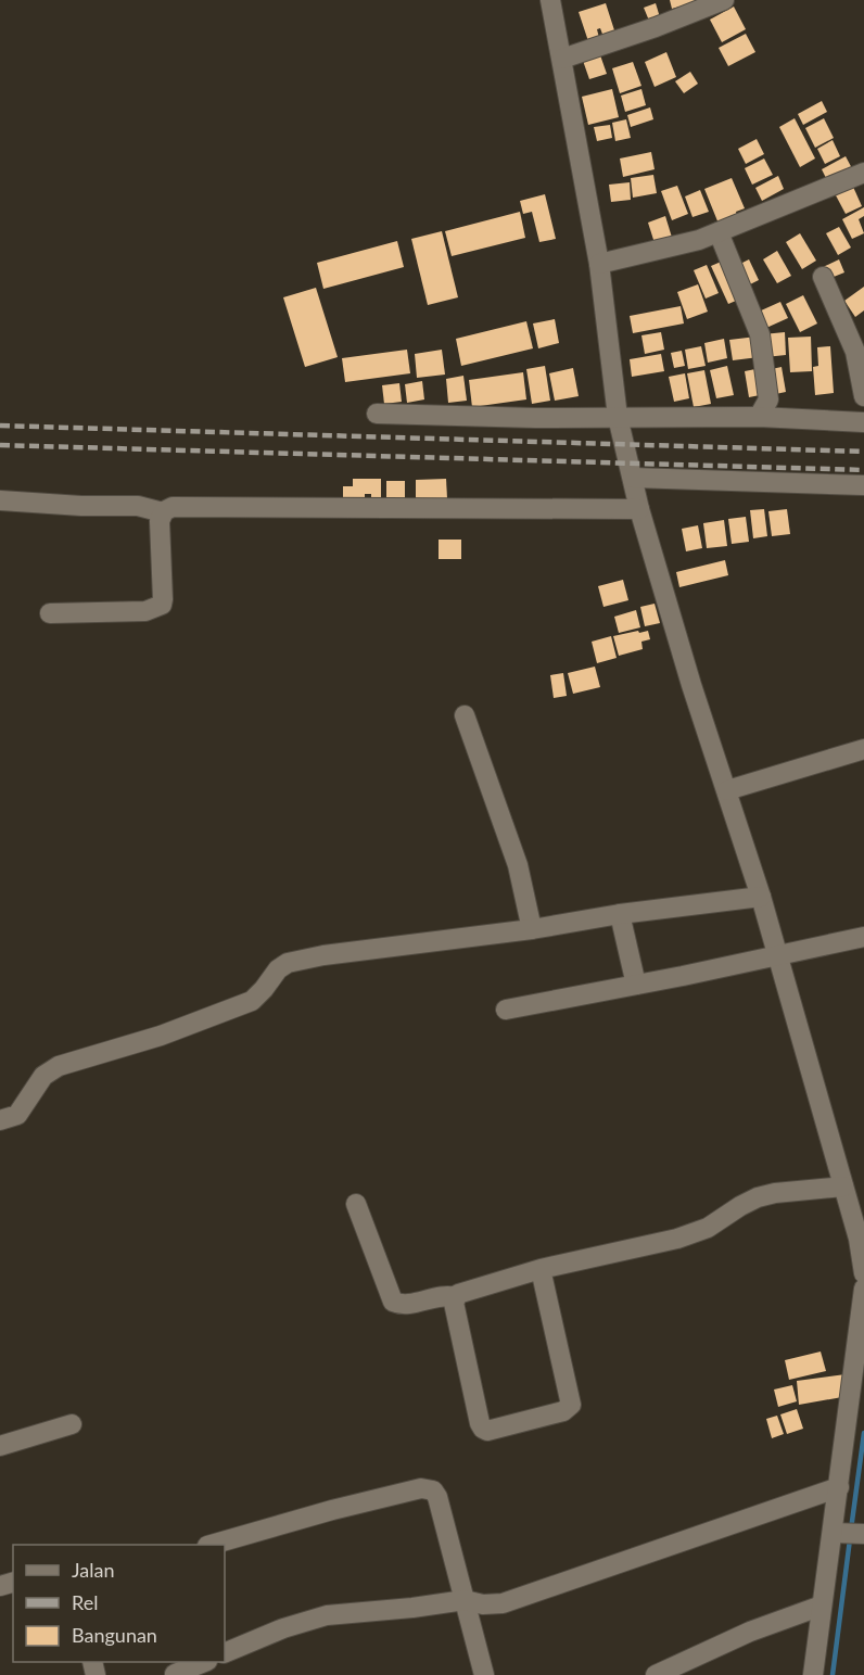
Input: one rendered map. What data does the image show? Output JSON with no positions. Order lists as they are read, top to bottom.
{
  "legend": ["Jalan", "Rel", "Bangunan"]
}
